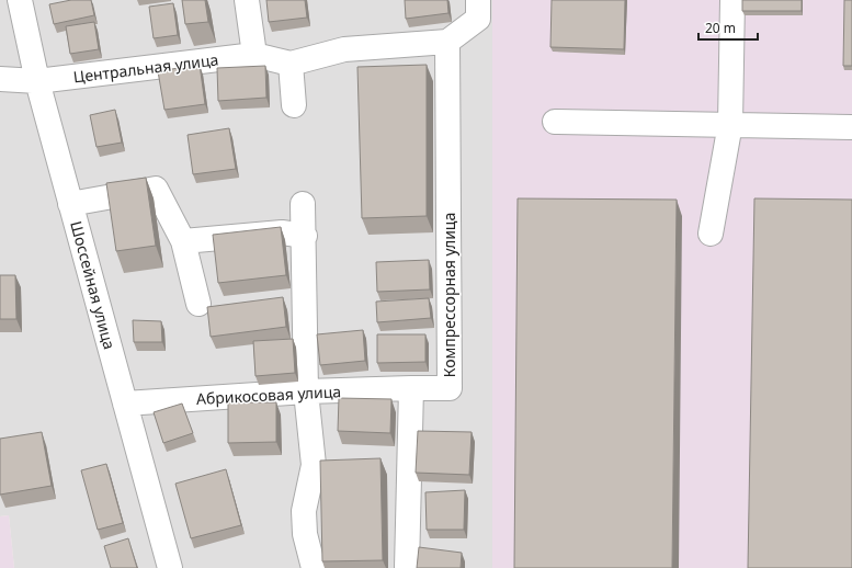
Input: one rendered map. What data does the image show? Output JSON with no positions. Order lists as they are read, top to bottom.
{
  "streets": {
    "street": [
      "Центральная улица",
      "Шоссейная улица",
      "Компрессорная улица",
      "Абрикосовая улица"
    ]
  },
  "crossings": [
    ["Центральная улица", "Шоссейная улица"],
    ["Центральная улица", "Компрессорная улица"],
    ["Шоссейная улица", "Абрикосовая улица"],
    ["Компрессорная улица", "Абрикосовая улица"]
  ],
  "scale_bar": "20 m"
}
